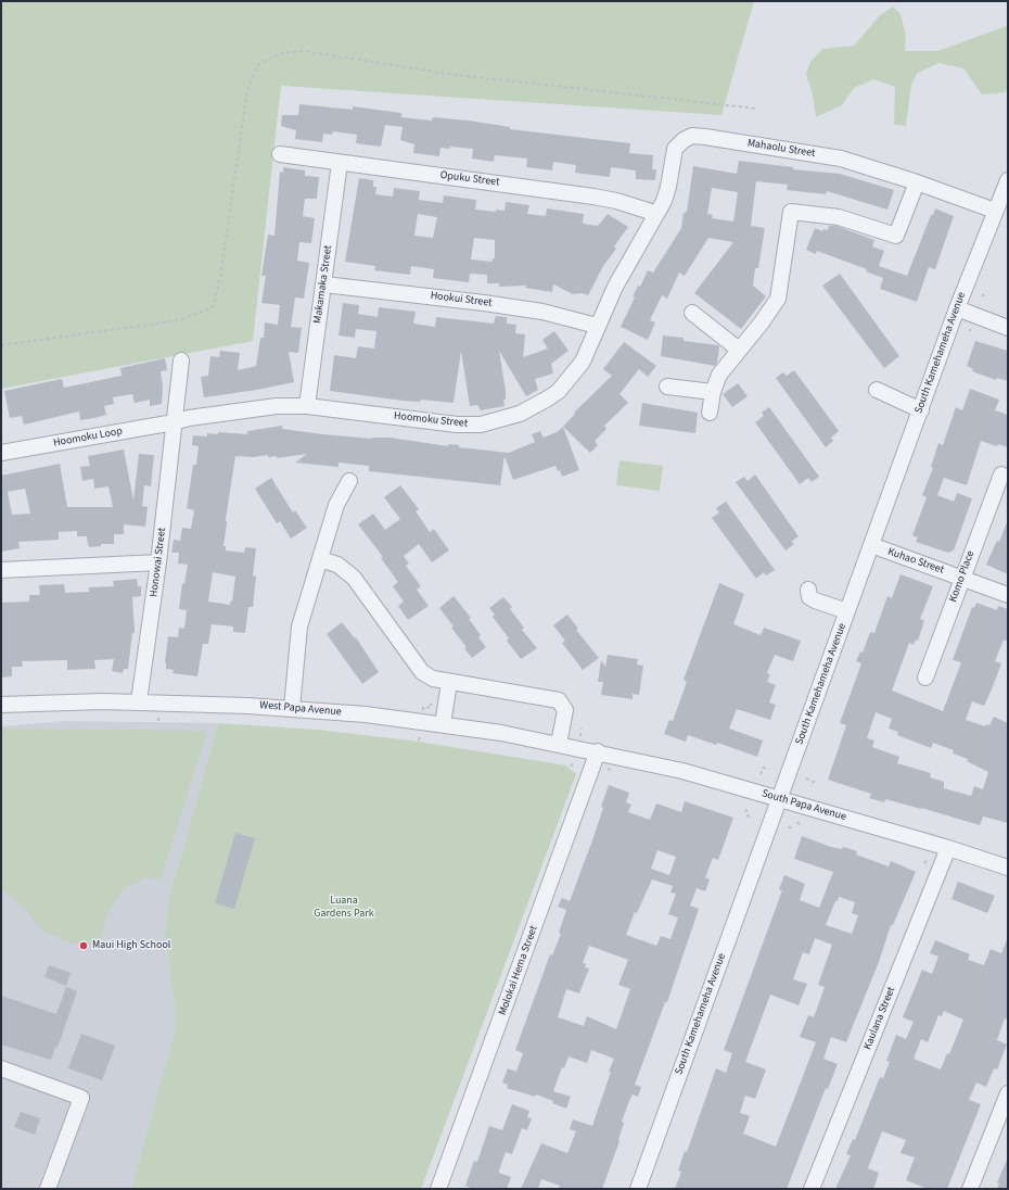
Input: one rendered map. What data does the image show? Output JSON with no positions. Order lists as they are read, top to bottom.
{
  "streets": {
    "street": [
      "Mahaolu Street",
      "Opuku Street",
      "Makamaka Street",
      "Hookui Street",
      "South Kamehameha Avenue",
      "Hoomoku Street",
      "Hoomoku Loop",
      "Kuhao Street",
      "Honowai Street",
      "Komo Place",
      "West Papa Avenue",
      "South Papa Avenue",
      "Molokai Hema Street",
      "Kaulana Street"
    ]
  },
  "crossings": [
    ["Mahaolu Street", "Opuku Street"],
    ["Mahaolu Street", "South Kamehameha Avenue"],
    ["Mahaolu Street", "Hoomoku Street"],
    ["Opuku Street", "Makamaka Street"],
    ["Opuku Street", "Hoomoku Street"],
    ["Makamaka Street", "Hookui Street"],
    ["Makamaka Street", "Hoomoku Street"],
    ["Hookui Street", "Hoomoku Street"],
    ["South Kamehameha Avenue", "Kuhao Street"],
    ["South Kamehameha Avenue", "South Papa Avenue"],
    ["Hoomoku Street", "Hoomoku Loop"],
    ["Hoomoku Street", "Honowai Street"],
    ["Hoomoku Loop", "Honowai Street"],
    ["Kuhao Street", "Komo Place"],
    ["Honowai Street", "West Papa Avenue"],
    ["West Papa Avenue", "South Papa Avenue"],
    ["West Papa Avenue", "Molokai Hema Street"],
    ["South Papa Avenue", "Molokai Hema Street"],
    ["South Papa Avenue", "Kaulana Street"]
  ],
  "parks": ["Luana Gardens Park"],
  "places": ["Maui High School"]
}
